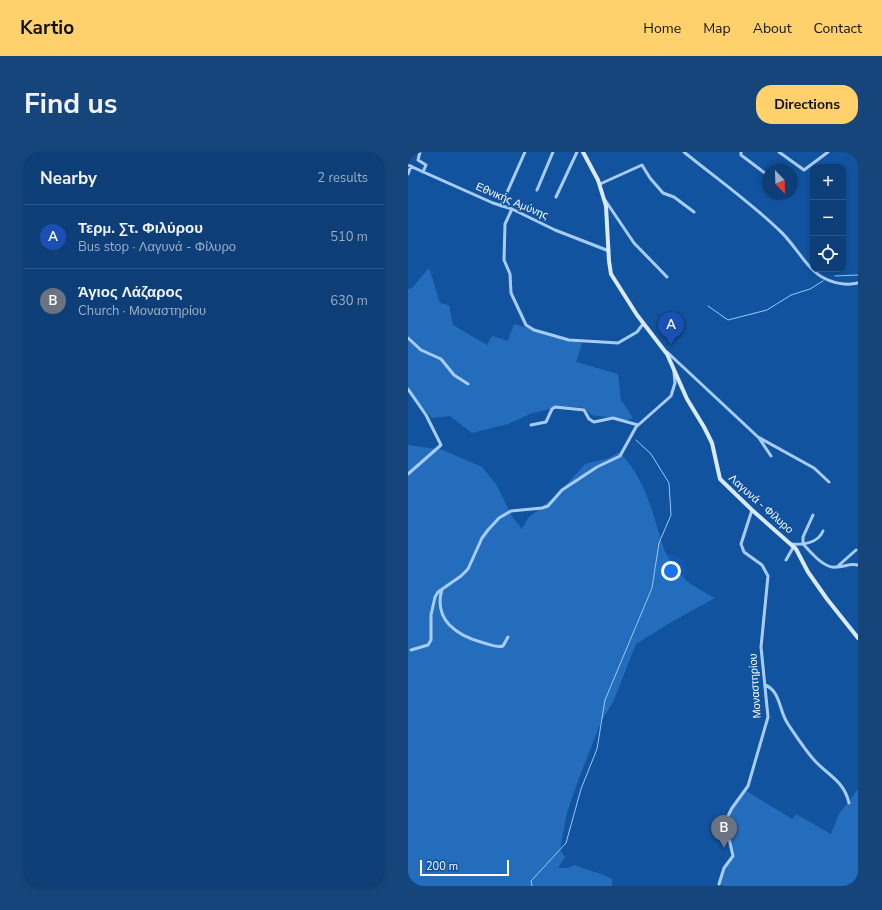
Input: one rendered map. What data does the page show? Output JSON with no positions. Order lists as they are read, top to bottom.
{
  "streets": {
    "street": ["Εθνικής Αμύνης", "Λαγυνά - Φίλυρο", "Μοναστηρίου"]
  },
  "crossings": [
    ["Εθνικής Αμύνης", "Λαγυνά - Φίλυρο"],
    ["Λαγυνά - Φίλυρο", "Μοναστηρίου"]
  ],
  "scale_bar": "200 m",
  "north": "bottom right",
  "page": {
    "header": "Kartio",
    "nav": [
      "Home",
      "Map",
      "About",
      "Contact"
    ],
    "title": "Find us",
    "buttons": "Directions",
    "heading": ["Nearby", "2 results"],
    "map_buttons": ["+", "−"],
    "list": [
      {
        "mark": "A",
        "name": "Τερμ. Στ. Φιλύρου",
        "note": "Bus stop · Λαγυνά - Φίλυρο",
        "value": "510 m"
      },
      {
        "mark": "B",
        "name": "Άγιος Λάζαρος",
        "note": "Church · Μοναστηρίου",
        "value": "630 m"
      }
    ],
    "pins": ["A", "B"],
    "scale": "200 m"
  }
}
